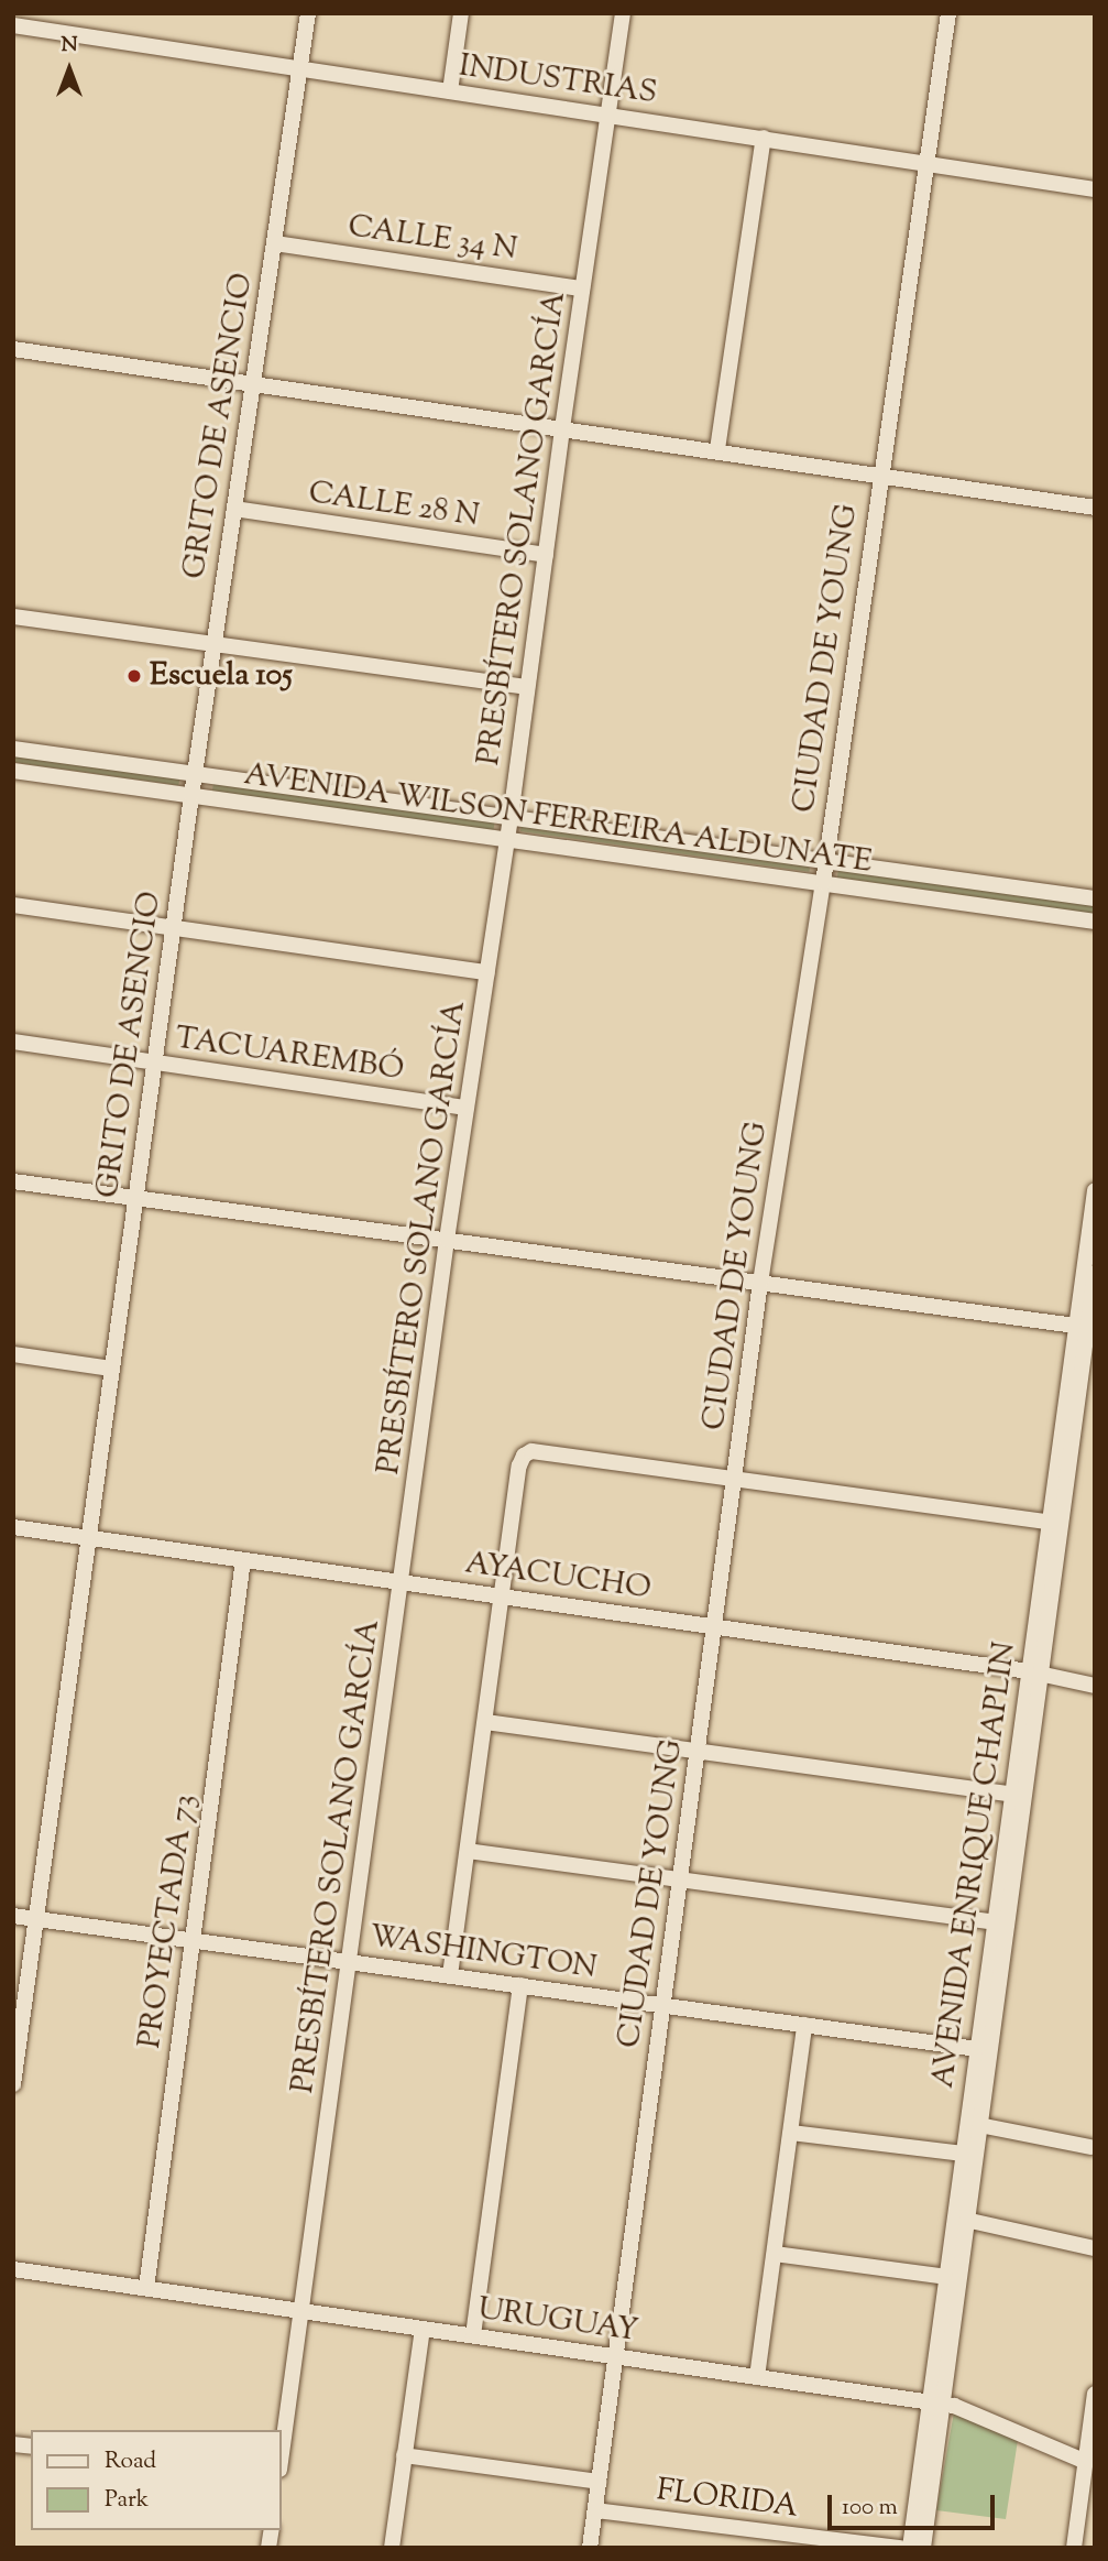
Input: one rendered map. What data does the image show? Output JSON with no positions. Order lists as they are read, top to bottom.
{
  "streets": {
    "street": [
      "INDUSTRIAS",
      "CALLE 34 N",
      "GRITO DE ASENCIO",
      "CALLE 28 N",
      "PRESBÍTERO SOLANO GARCÍA",
      "CIUDAD DE YOUNG",
      "AVENIDA WILSON FERREIRA ALDUNATE",
      "TACUAREMBÓ",
      "AYACUCHO",
      "AVENIDA ENRIQUE CHAPLIN",
      "PROYECTADA 73",
      "WASHINGTON",
      "URUGUAY",
      "FLORIDA"
    ]
  },
  "crossings": [
    ["INDUSTRIAS", "GRITO DE ASENCIO"],
    ["INDUSTRIAS", "PRESBÍTERO SOLANO GARCÍA"],
    ["INDUSTRIAS", "CIUDAD DE YOUNG"],
    ["CALLE 34 N", "GRITO DE ASENCIO"],
    ["CALLE 34 N", "PRESBÍTERO SOLANO GARCÍA"],
    ["GRITO DE ASENCIO", "CALLE 28 N"],
    ["GRITO DE ASENCIO", "AVENIDA WILSON FERREIRA ALDUNATE"],
    ["GRITO DE ASENCIO", "TACUAREMBÓ"],
    ["GRITO DE ASENCIO", "AYACUCHO"],
    ["GRITO DE ASENCIO", "WASHINGTON"],
    ["CALLE 28 N", "PRESBÍTERO SOLANO GARCÍA"],
    ["PRESBÍTERO SOLANO GARCÍA", "AVENIDA WILSON FERREIRA ALDUNATE"],
    ["PRESBÍTERO SOLANO GARCÍA", "TACUAREMBÓ"],
    ["PRESBÍTERO SOLANO GARCÍA", "AYACUCHO"],
    ["PRESBÍTERO SOLANO GARCÍA", "WASHINGTON"],
    ["PRESBÍTERO SOLANO GARCÍA", "URUGUAY"],
    ["CIUDAD DE YOUNG", "AVENIDA WILSON FERREIRA ALDUNATE"],
    ["CIUDAD DE YOUNG", "AYACUCHO"],
    ["CIUDAD DE YOUNG", "WASHINGTON"],
    ["CIUDAD DE YOUNG", "URUGUAY"],
    ["CIUDAD DE YOUNG", "FLORIDA"],
    ["AYACUCHO", "AVENIDA ENRIQUE CHAPLIN"],
    ["AYACUCHO", "PROYECTADA 73"],
    ["AVENIDA ENRIQUE CHAPLIN", "WASHINGTON"],
    ["AVENIDA ENRIQUE CHAPLIN", "URUGUAY"],
    ["PROYECTADA 73", "WASHINGTON"],
    ["PROYECTADA 73", "URUGUAY"]
  ],
  "places": ["Escuela 105"],
  "legend": ["Road", "Park"],
  "scale_bar": "100 m",
  "north": "top"
}
